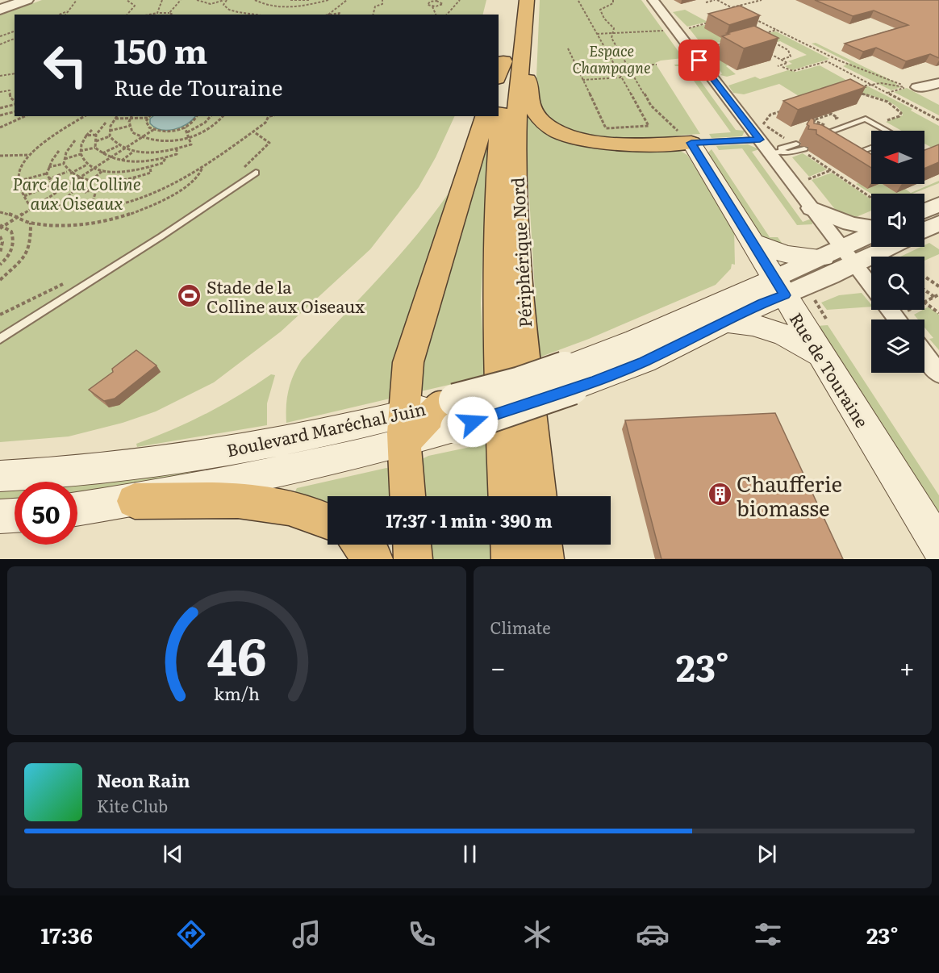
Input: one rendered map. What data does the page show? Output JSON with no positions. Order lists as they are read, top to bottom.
{
  "streets": {
    "highway": ["Périphérique Nord"],
    "main road": ["Rue de Touraine", "Boulevard Maréchal Juin"]
  },
  "parks": ["Espace Champagne", "Parc de la Colline aux Oiseaux"],
  "places": {
    "sports": ["Stade de la Colline aux Oiseaux"],
    "building": ["Chaufferie biomasse"]
  },
  "north": "left",
  "page": {
    "turn": ["150 m", "Rue de Touraine"],
    "limit": "50",
    "trip": "17:37 · 1 min · 390 m",
    "tile": "Climate",
    "heat": ["−", "23°", "+"],
    "song": ["Neon Rain", "Kite Club"],
    "tabs": ["17:36", "23°"],
    "gauge": ["46", "km/h"]
  }
}
